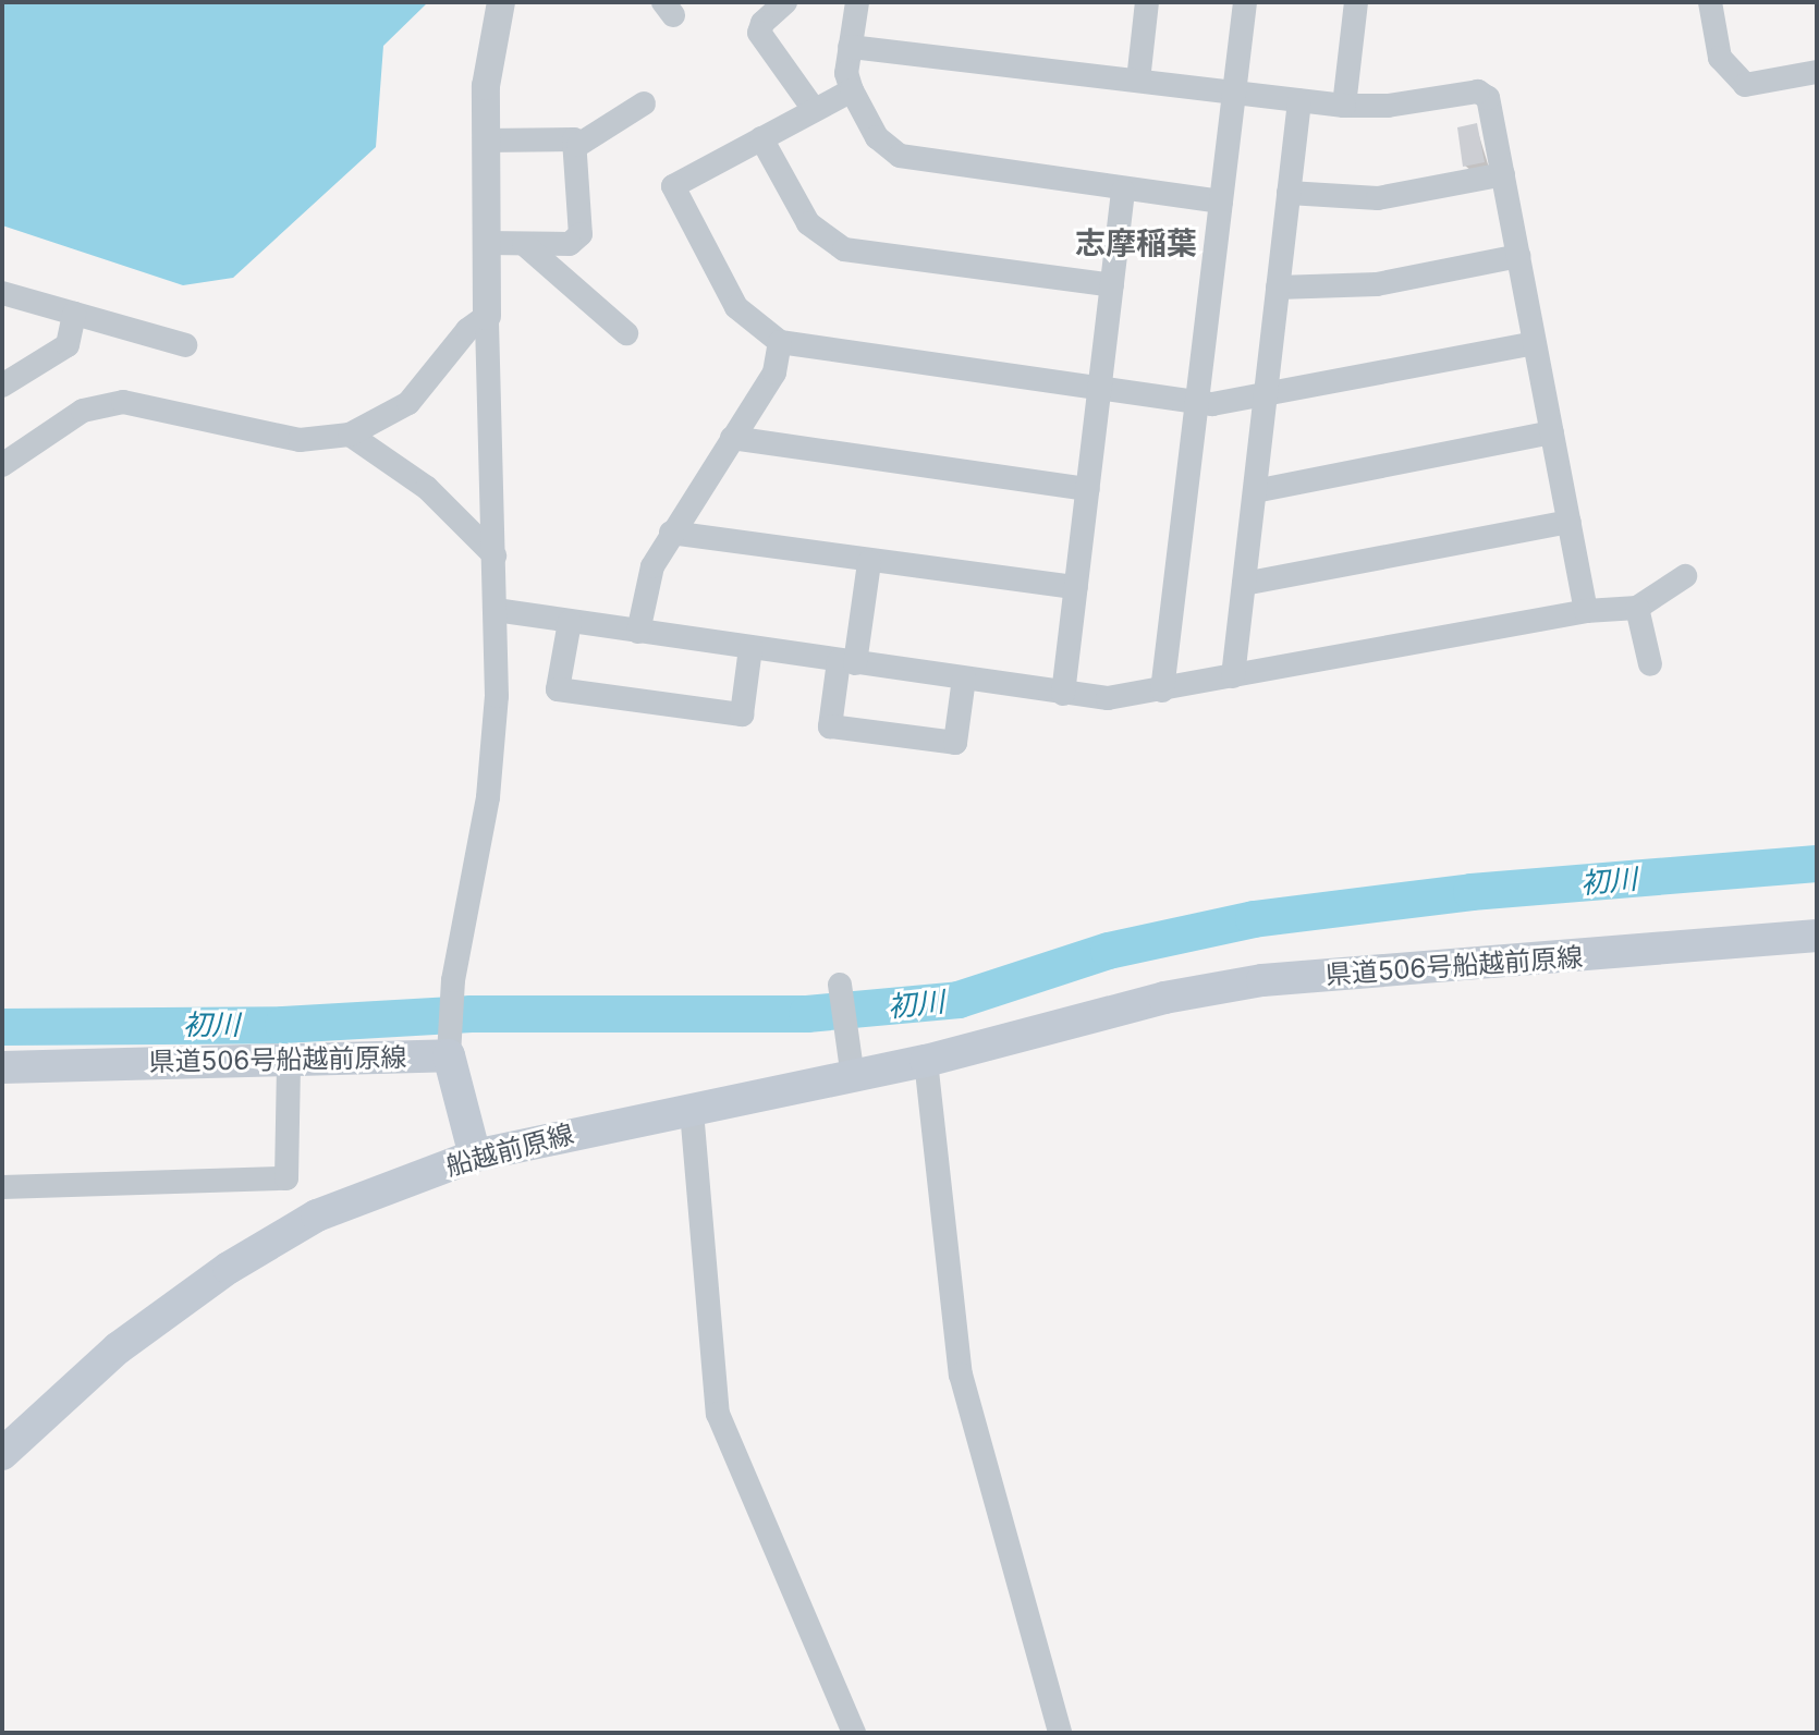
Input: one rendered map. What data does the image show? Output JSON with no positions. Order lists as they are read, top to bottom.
{
  "streets": {
    "main road": ["県道506号船越前原線", "船越前原線"]
  },
  "crossings": [
    ["県道506号船越前原線", "船越前原線"]
  ],
  "districts": ["志摩稲葉"],
  "water": ["初川"]
}
